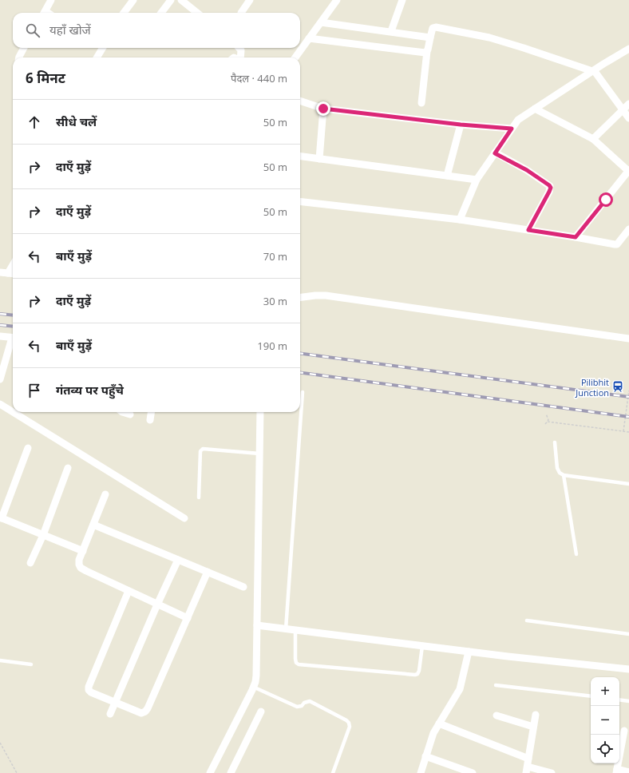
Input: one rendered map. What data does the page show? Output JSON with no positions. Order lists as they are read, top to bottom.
{
  "places": {
    "station": ["Pilibhit Junction"]
  },
  "page": {
    "search": "यहाँ खोजें",
    "heading": ["6 मिनट", "पैदल · 440 m"],
    "list": [
      ["सीधे चलें", "50 m"],
      ["दाएँ मुड़ें", "50 m"],
      ["दाएँ मुड़ें", "50 m"],
      ["बाएँ मुड़ें", "70 m"],
      ["दाएँ मुड़ें", "30 m"],
      ["बाएँ मुड़ें", "190 m"],
      "गंतव्य पर पहुँचे"
    ],
    "map_buttons": ["+", "−"]
  }
}
